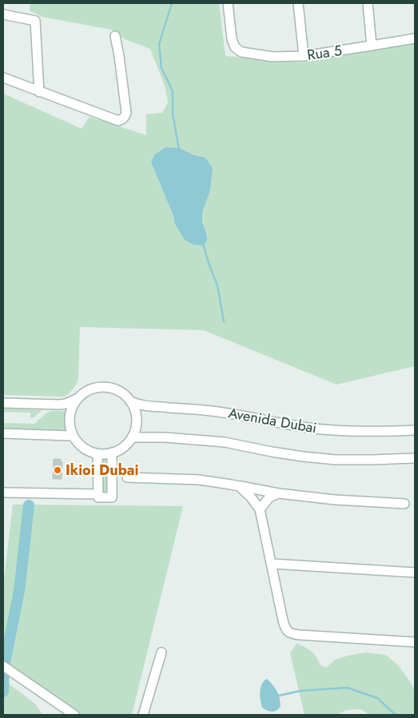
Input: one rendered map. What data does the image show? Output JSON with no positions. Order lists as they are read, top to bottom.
{
  "streets": {
    "street": ["Rua 5", "Avenida Dubai"]
  },
  "places": ["Ikioi Dubai"]
}
